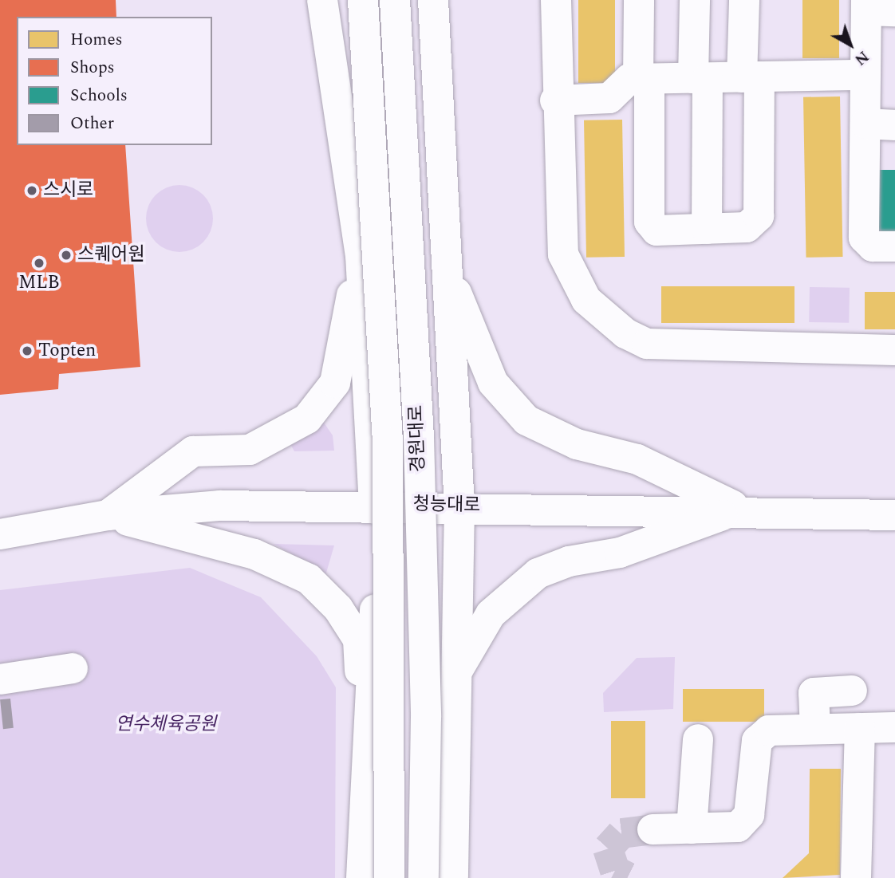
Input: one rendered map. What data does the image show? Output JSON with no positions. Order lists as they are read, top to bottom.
{
  "streets": {
    "main road": ["경원대로", "청능대로"]
  },
  "parks": ["연수체육공원"],
  "places": [
    "스시로",
    "스퀘어원",
    "MLB",
    "Topten"
  ],
  "legend": [
    "Homes",
    "Shops",
    "Schools",
    "Other"
  ],
  "north": "bottom right"
}
